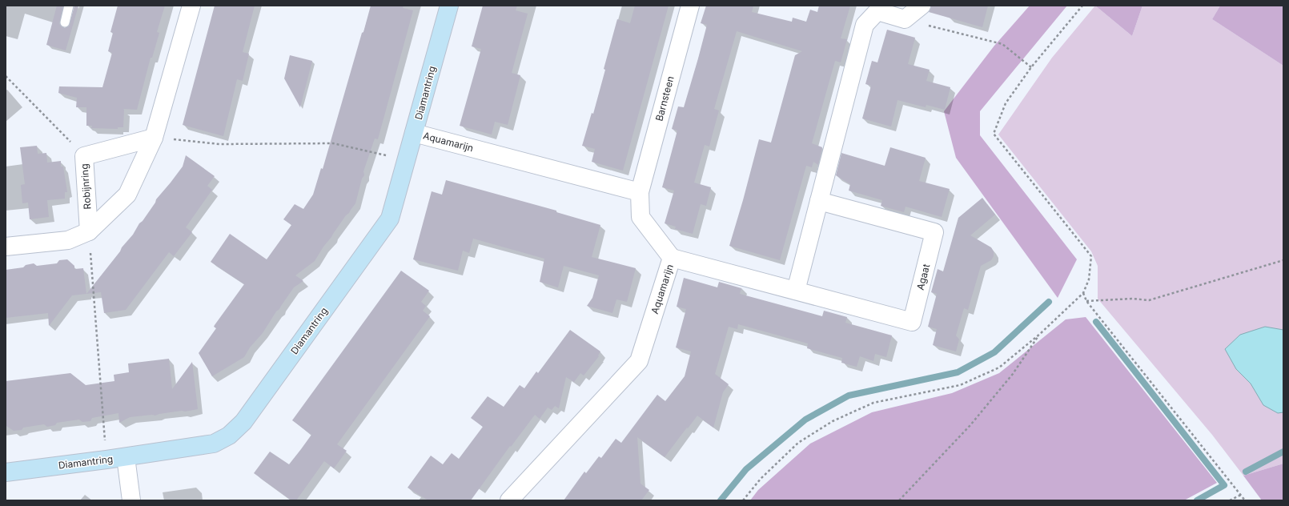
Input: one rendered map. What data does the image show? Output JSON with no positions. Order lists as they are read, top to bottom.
{
  "streets": {
    "street": [
      "Diamantring",
      "Barnsteen",
      "Aquamarijn",
      "Robijnring",
      "Agaat"
    ]
  },
  "crossings": [
    ["Diamantring", "Aquamarijn"],
    ["Barnsteen", "Aquamarijn"],
    ["Aquamarijn", "Agaat"]
  ]
}
